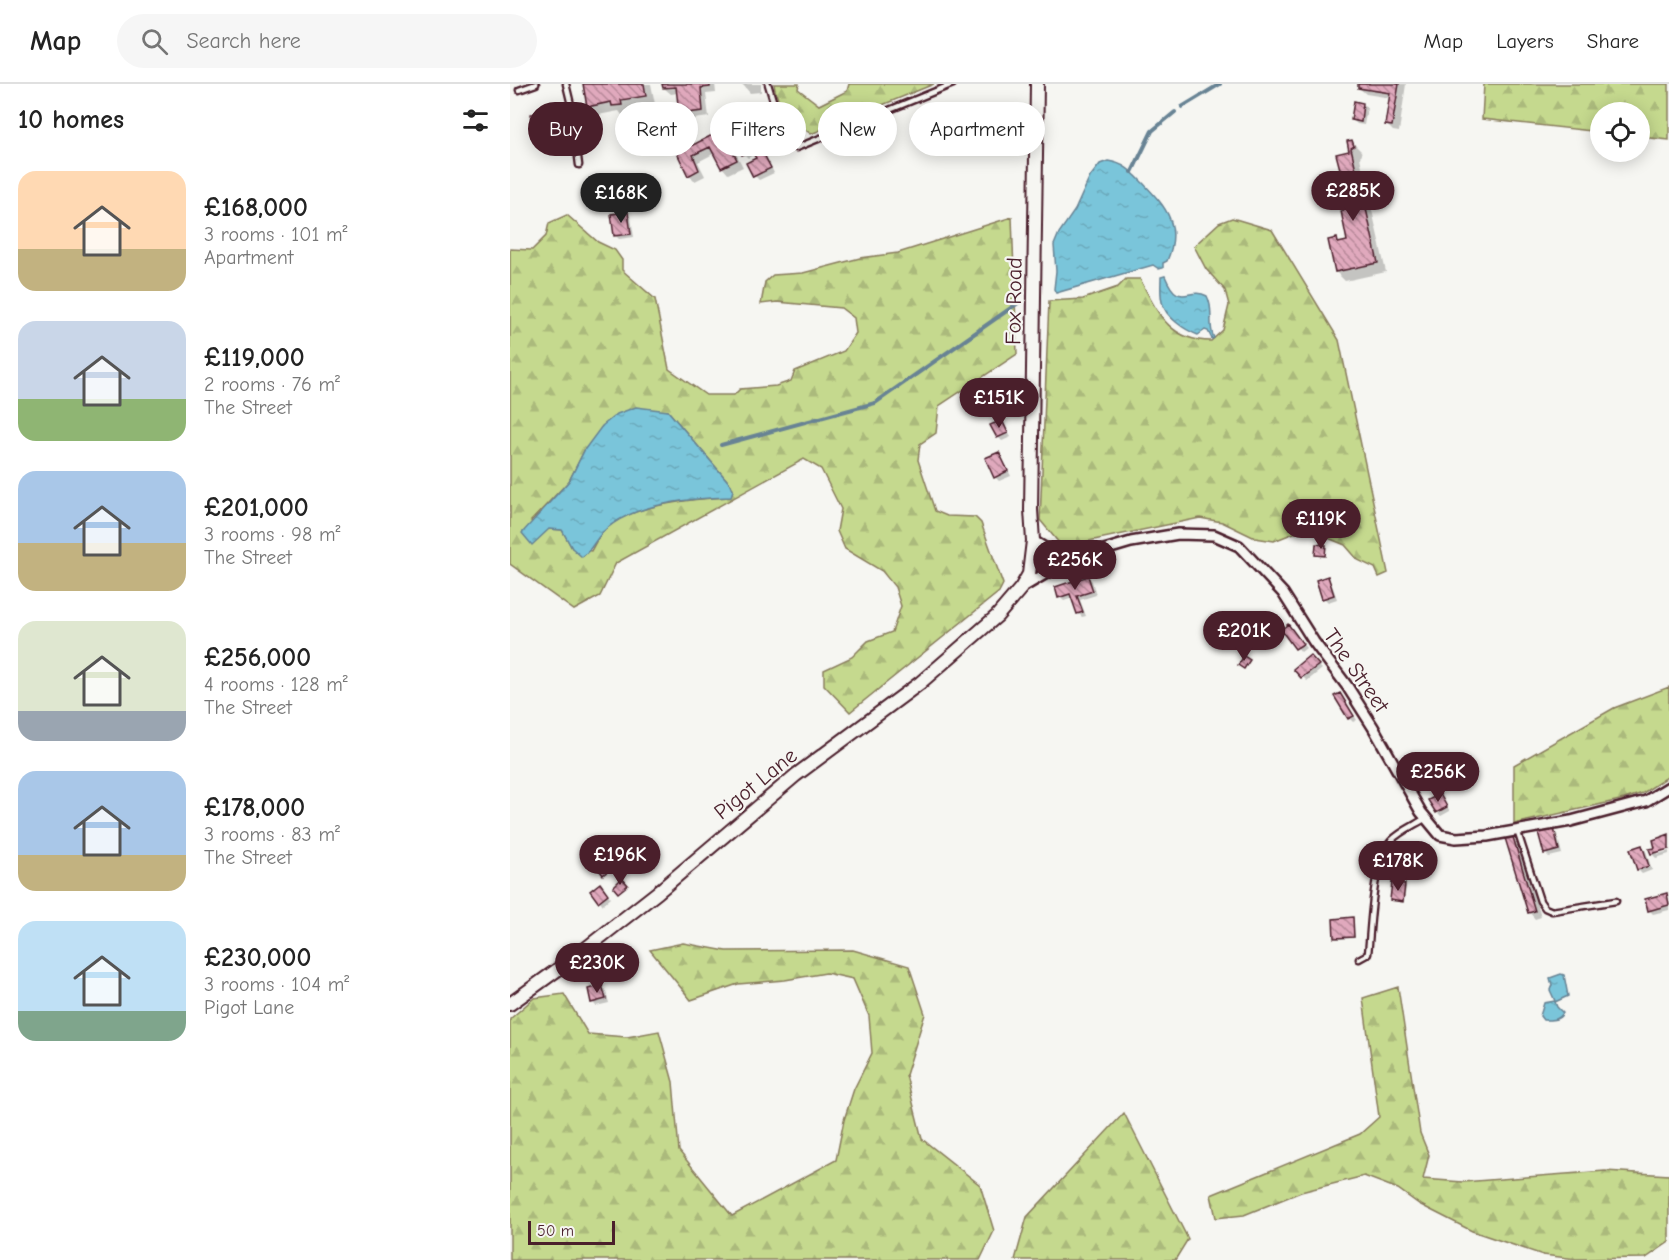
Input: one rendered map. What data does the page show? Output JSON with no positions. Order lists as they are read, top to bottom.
{
  "streets": {
    "street": ["Fox Road", "The Street", "Pigot Lane"]
  },
  "crossings": [
    ["Fox Road", "The Street"],
    ["Fox Road", "Pigot Lane"],
    ["The Street", "Pigot Lane"]
  ],
  "scale_bar": "50 m",
  "page": {
    "header": "Map",
    "search": "Search here",
    "nav": ["Map", "Layers", "Share"],
    "heading": "10 homes",
    "chip": [
      "Buy",
      "Rent",
      "Filters",
      "New",
      "Apartment"
    ],
    "list": [
      {
        "name": "£168,000",
        "note": "3 rooms · 101 m² · Apartment"
      },
      {
        "name": "£119,000",
        "note": "2 rooms · 76 m² · The Street"
      },
      {
        "name": "£201,000",
        "note": "3 rooms · 98 m² · The Street"
      },
      {
        "name": "£256,000",
        "note": "4 rooms · 128 m² · The Street"
      },
      {
        "name": "£178,000",
        "note": "3 rooms · 83 m² · The Street"
      },
      {
        "name": "£230,000",
        "note": "3 rooms · 104 m² · Pigot Lane"
      }
    ],
    "price": [
      "£285K",
      "£168K",
      "£151K",
      "£119K",
      "£256K",
      "£201K",
      "£256K",
      "£196K",
      "£178K",
      "£230K"
    ],
    "scale": "50 m"
  }
}
